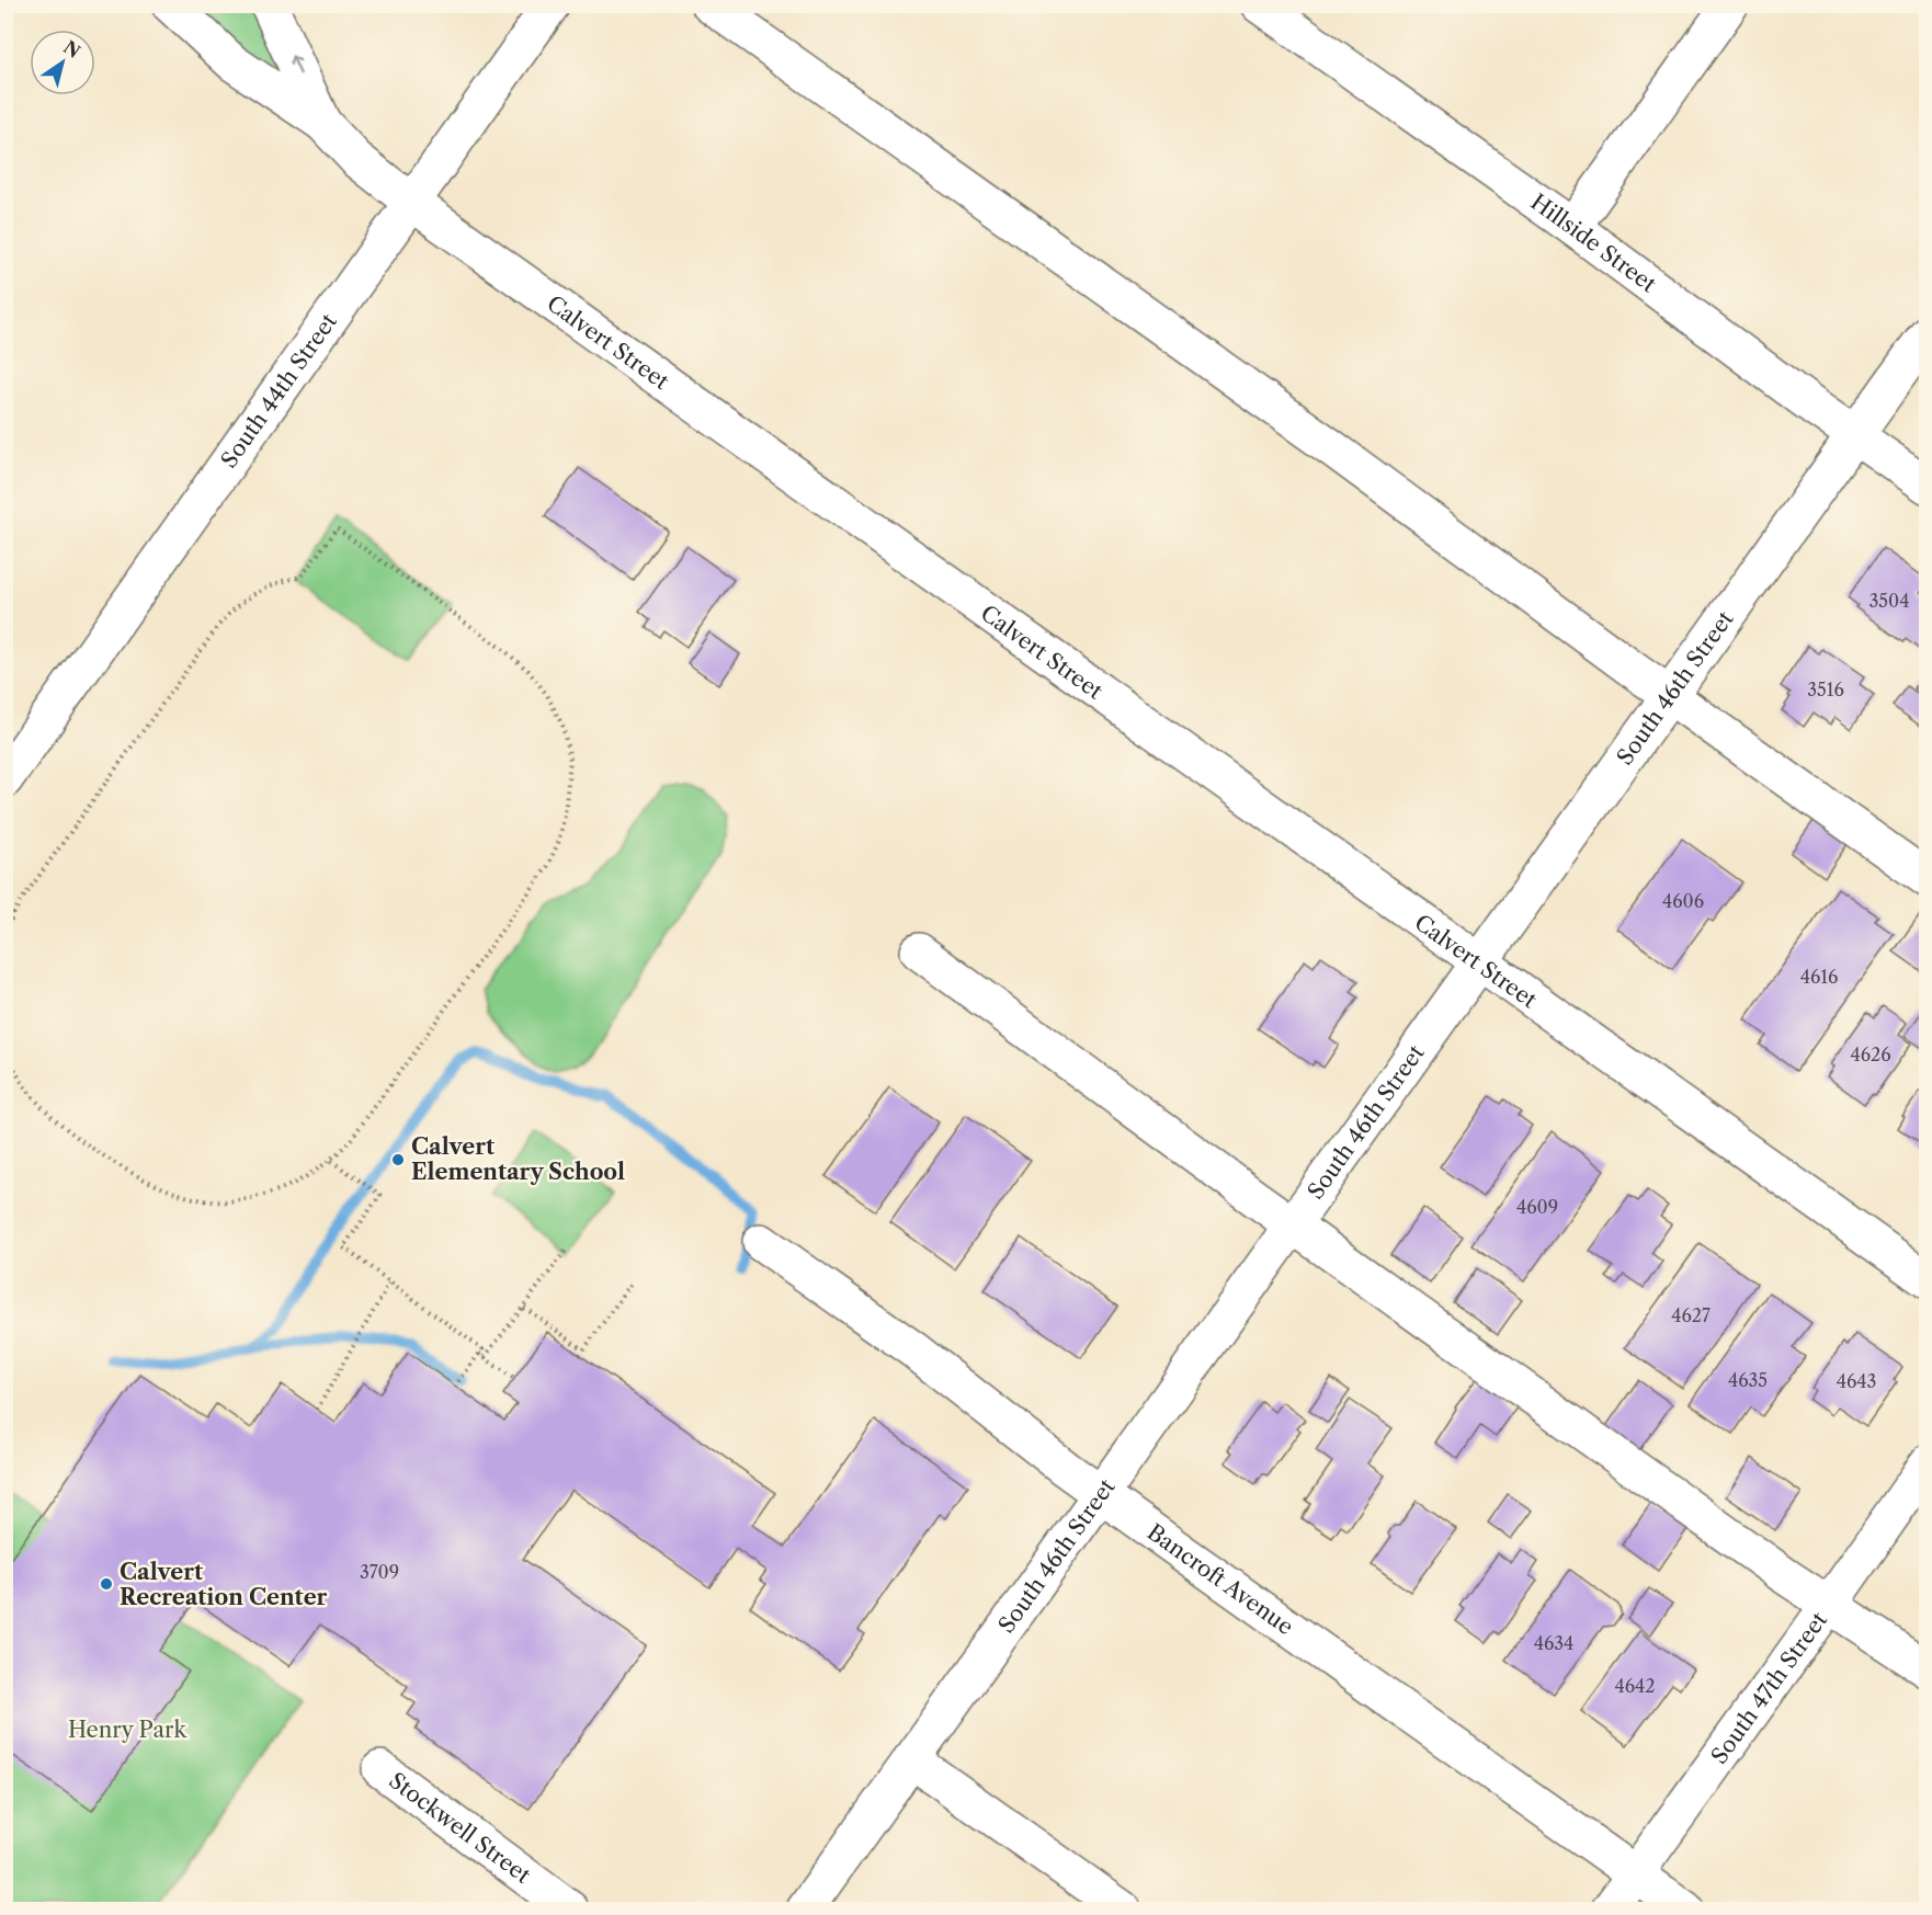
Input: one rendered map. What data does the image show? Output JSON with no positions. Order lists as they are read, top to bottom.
{
  "streets": {
    "street": [
      "Hillside Street",
      "Calvert Street",
      "South 44th Street",
      "South 46th Street",
      "Bancroft Avenue",
      "South 47th Street",
      "Stockwell Street"
    ]
  },
  "crossings": [
    ["Hillside Street", "South 46th Street"],
    ["Calvert Street", "South 44th Street"],
    ["Calvert Street", "South 46th Street"],
    ["South 46th Street", "Bancroft Avenue"],
    ["Bancroft Avenue", "South 47th Street"]
  ],
  "parks": ["Henry Park"],
  "places": ["Calvert Elementary School", "Calvert Recreation Center"],
  "house_numbers": [
    "3504",
    "3516",
    "4606",
    "4616",
    "4626",
    "4609",
    "4627",
    "4635",
    "4643",
    "3709",
    "4634",
    "4642"
  ],
  "north": "top right"
}
